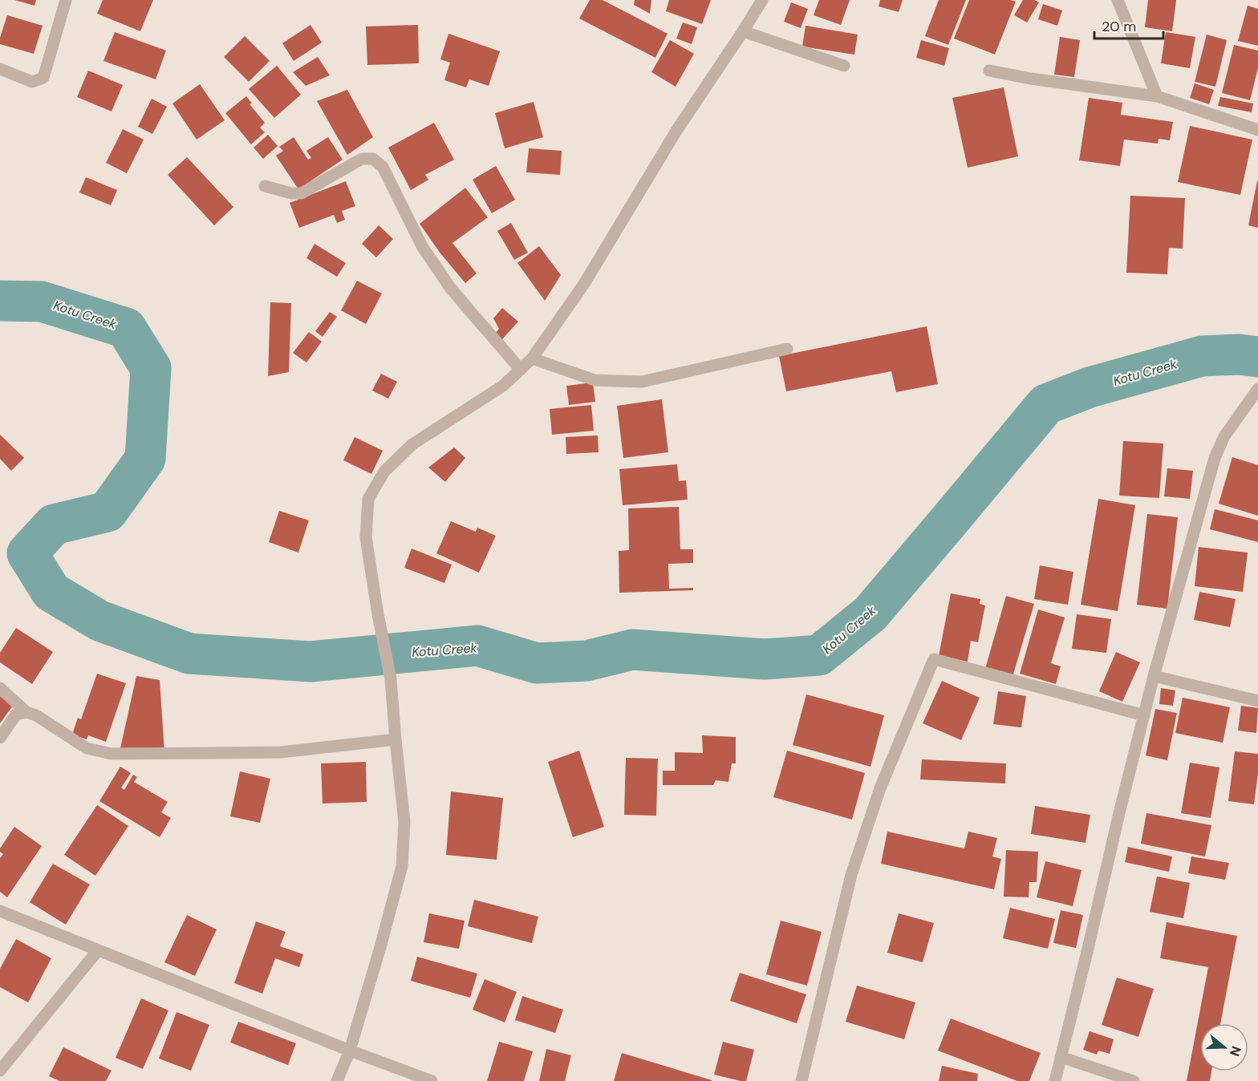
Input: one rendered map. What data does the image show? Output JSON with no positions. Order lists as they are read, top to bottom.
{
  "water": ["Kotu Creek"],
  "scale_bar": "20 m",
  "north": "right"
}
